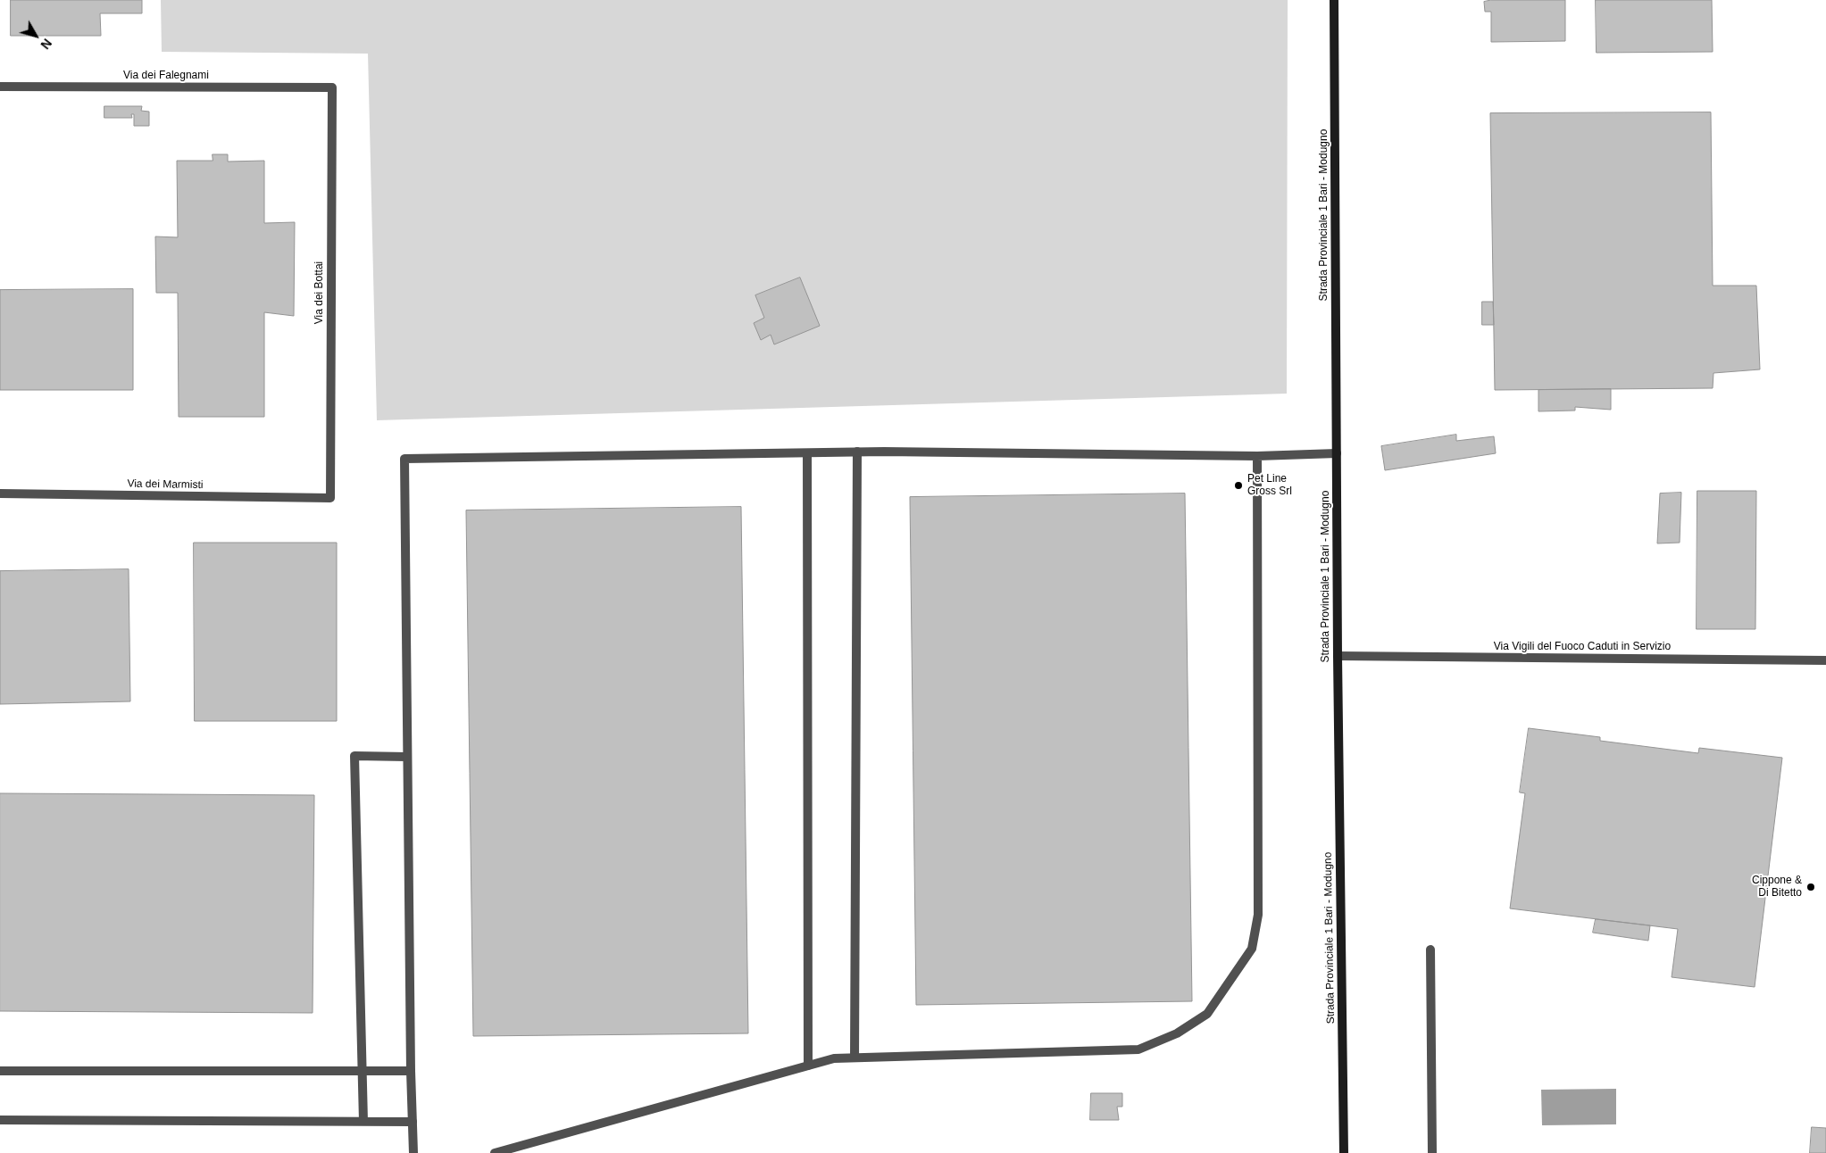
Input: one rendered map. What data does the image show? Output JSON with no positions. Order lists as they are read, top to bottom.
{
  "streets": {
    "street": [
      "Via dei Falegnami",
      "Strada Provinciale 1 Bari - Modugno",
      "Via dei Bottai",
      "Via dei Marmisti",
      "Via Vigili del Fuoco Caduti in Servizio"
    ]
  },
  "crossings": [
    ["Via dei Falegnami", "Via dei Bottai"],
    ["Strada Provinciale 1 Bari - Modugno", "Via Vigili del Fuoco Caduti in Servizio"],
    ["Via dei Bottai", "Via dei Marmisti"]
  ],
  "places": ["Pet Line Gross Srl", "Cippone & Di Bitetto"],
  "north": "bottom right"
}
